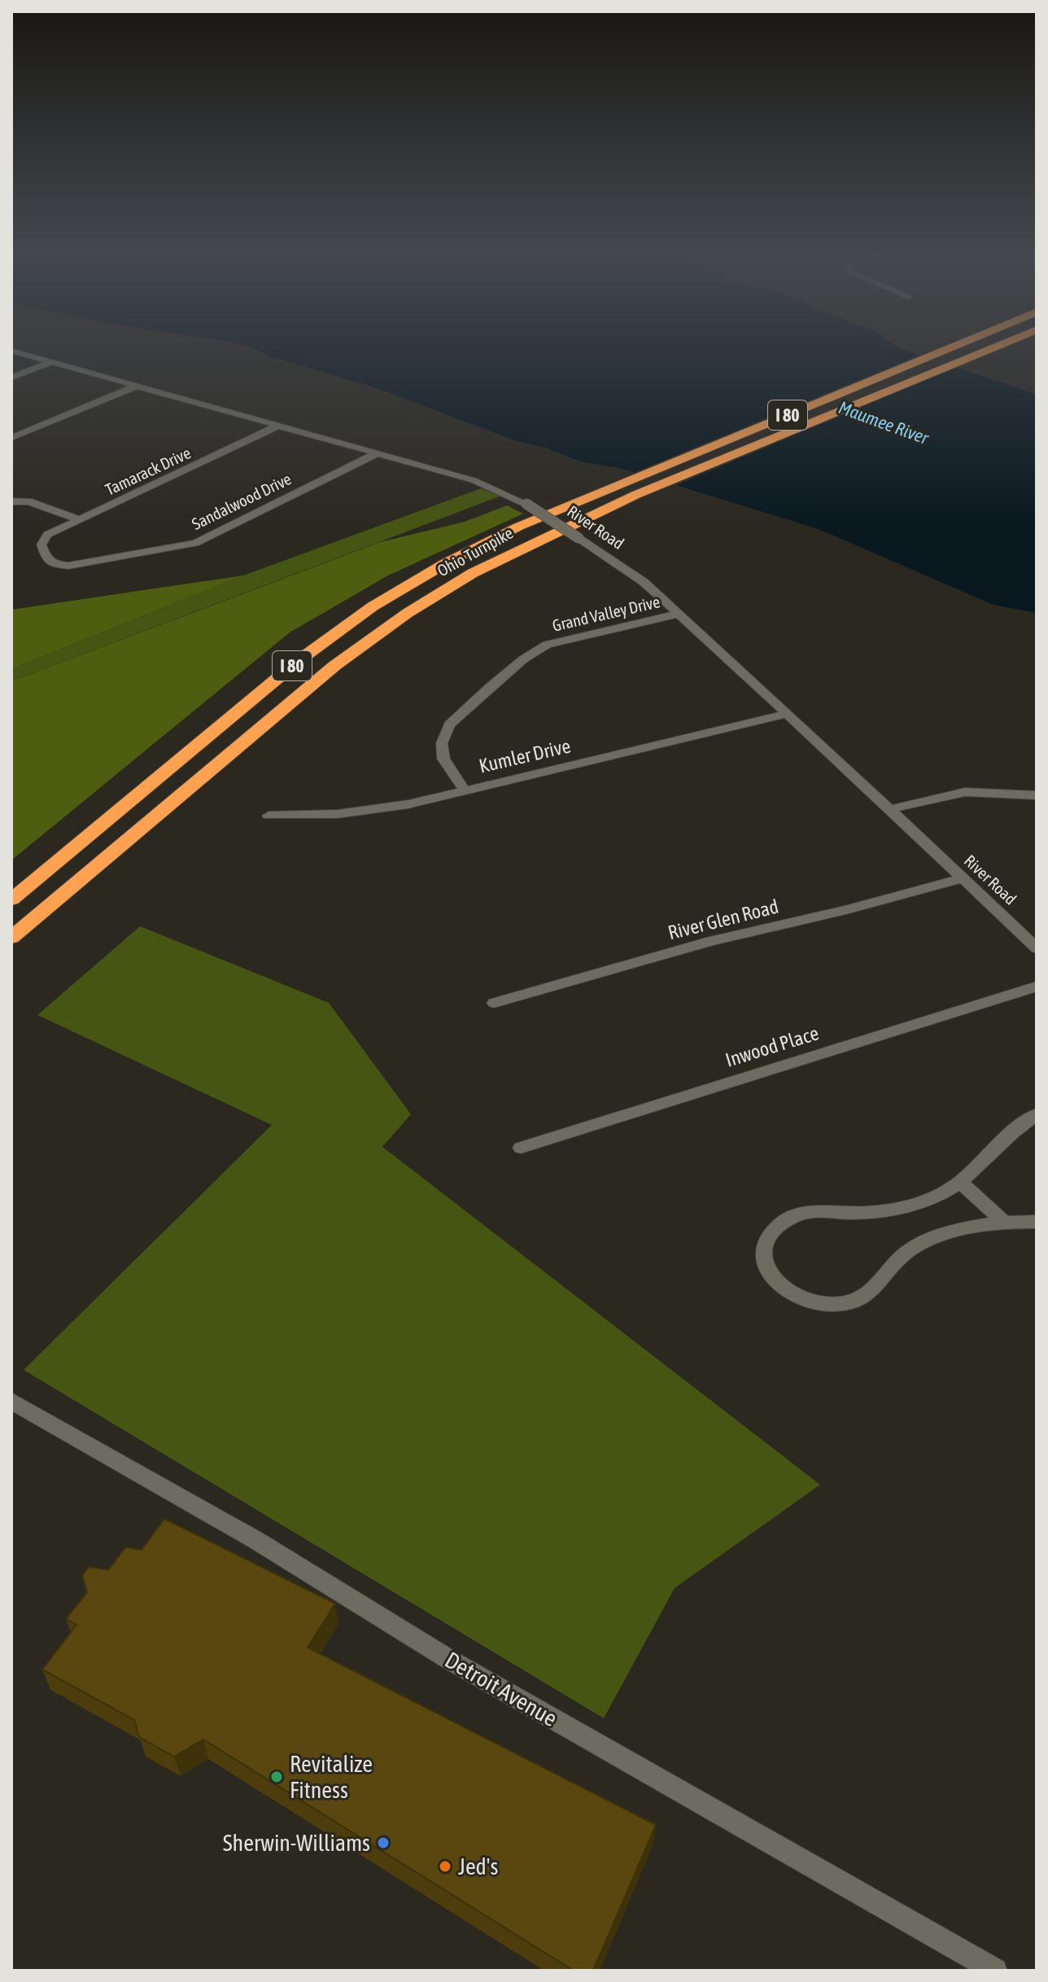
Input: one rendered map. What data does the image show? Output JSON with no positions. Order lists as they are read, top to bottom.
{
  "streets": {
    "highway": ["I 80", "Ohio Turnpike"],
    "street": [
      "Tamarack Drive",
      "Sandalwood Drive",
      "River Road",
      "Grand Valley Drive",
      "Kumler Drive",
      "River Glen Road",
      "Inwood Place",
      "Detroit Avenue"
    ]
  },
  "crossings": [
    ["Tamarack Drive", "Sandalwood Drive"],
    ["Tamarack Drive", "River Road"],
    ["Sandalwood Drive", "River Road"],
    ["River Road", "Grand Valley Drive"],
    ["River Road", "Kumler Drive"],
    ["River Road", "River Glen Road"],
    ["Grand Valley Drive", "Kumler Drive"]
  ],
  "water": ["Maumee River"],
  "places": ["Revitalize Fitness", "Sherwin-Williams", "Jed's"]
}
